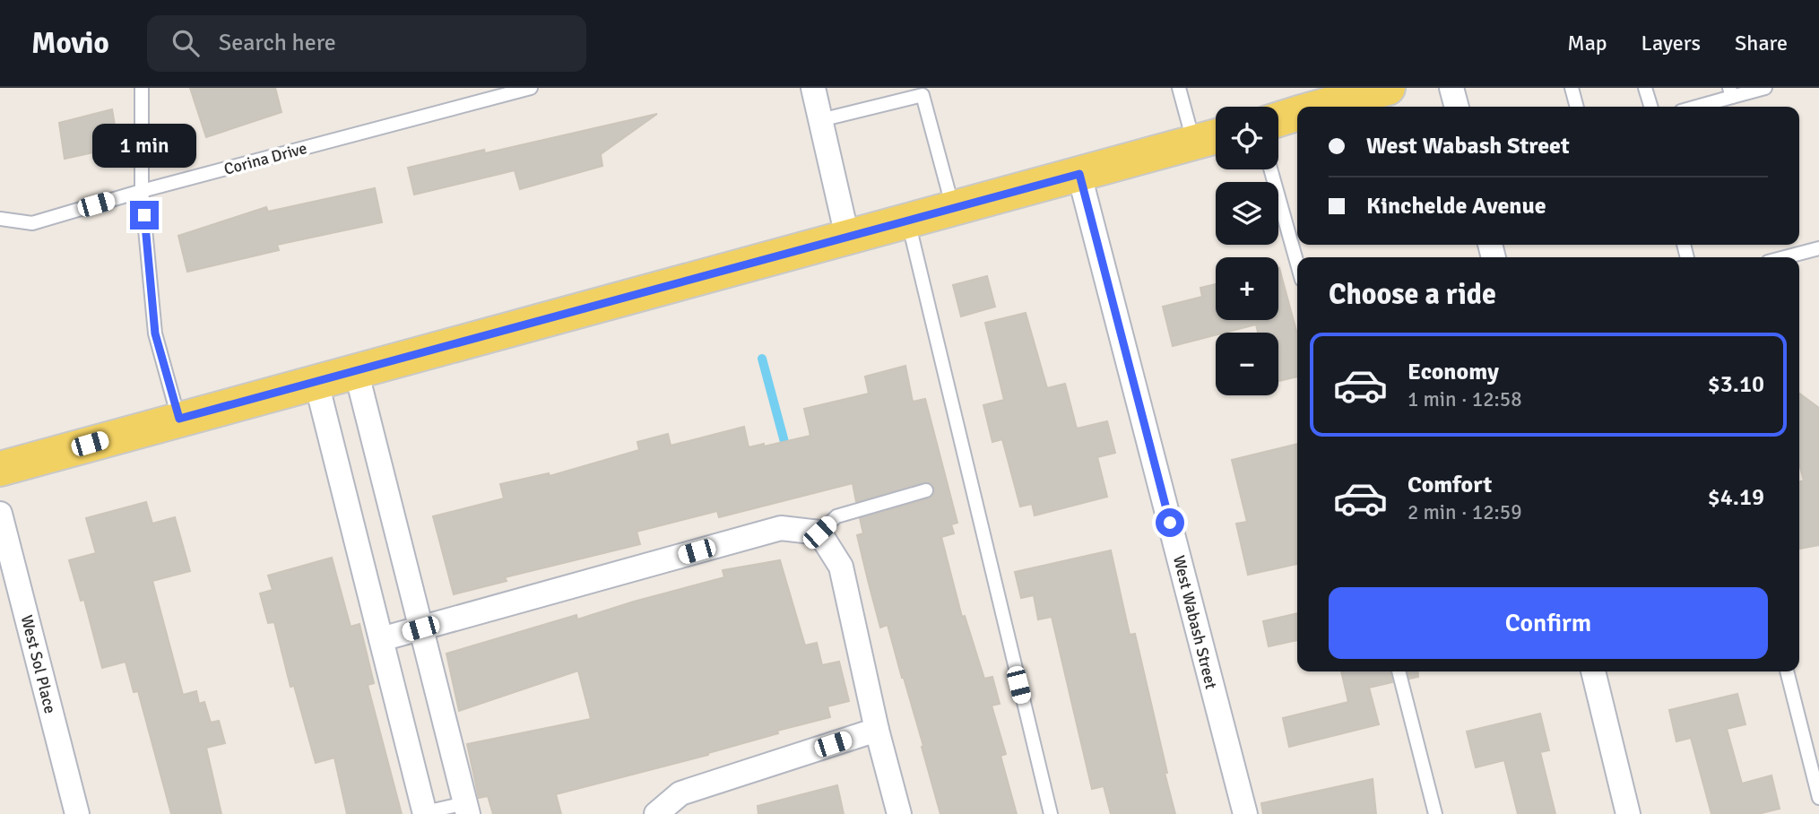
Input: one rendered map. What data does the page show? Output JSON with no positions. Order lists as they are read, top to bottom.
{
  "streets": {
    "street": ["West Wabash Street", "West Sol Place"],
    "lane": ["Corina Drive"]
  },
  "page": {
    "header": "Movio",
    "search": "Search here",
    "nav": ["Map", "Layers", "Share"],
    "map_buttons": ["+", "−"],
    "banner": ["West Wabash Street", "Kinchelde Avenue"],
    "bubble": "1 min",
    "heading": "Choose a ride",
    "list": [
      {
        "name": "Economy",
        "note": "1 min · 12:58",
        "value": "$3.10"
      },
      {
        "name": "Comfort",
        "note": "2 min · 12:59",
        "value": "$4.19"
      }
    ],
    "buttons": "Confirm"
  }
}
